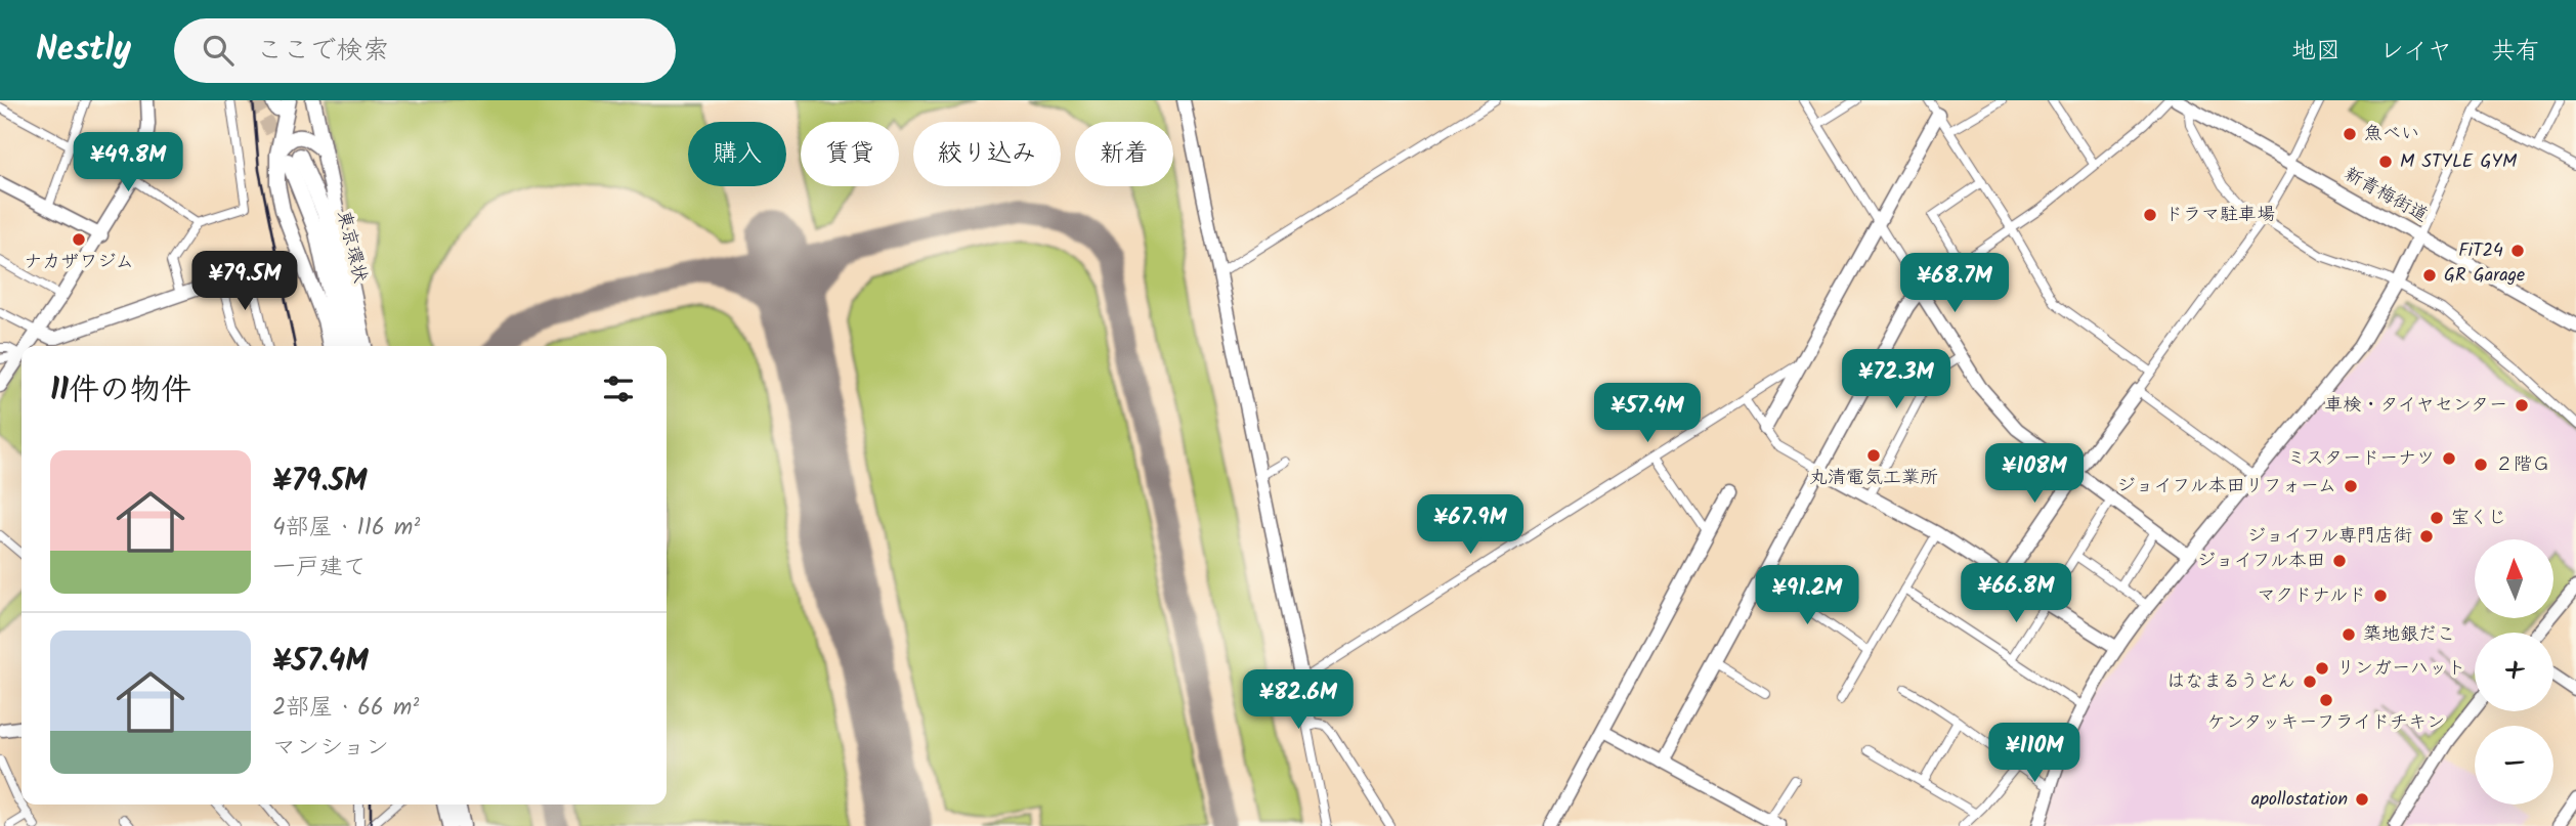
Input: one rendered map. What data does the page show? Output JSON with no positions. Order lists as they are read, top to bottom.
{
  "streets": {
    "highway": ["東京環状"],
    "street": ["新青梅街道"]
  },
  "places": [
    "魚べい",
    "M STYLE GYM",
    "ドラマ駐車場",
    "ナカザワジム",
    "FiT24",
    "GR Garage",
    "車検・タイヤセンター",
    "丸清電気工業所",
    "ミスタードーナツ",
    "２階Ｇ",
    "ジョイフル本田リフォーム",
    "宝くじ",
    "ジョイフル専門店街",
    "ジョイフル本田",
    "マクドナルド",
    "築地銀だこ",
    "リンガーハット",
    "はなまるうどん",
    "ケンタッキーフライドチキン",
    "apollostation"
  ],
  "north": "top",
  "page": {
    "header": "Nestly",
    "search": "ここで検索",
    "nav": ["地図", "レイヤ", "共有"],
    "chip": [
      "購入",
      "賃貸",
      "絞り込み",
      "新着"
    ],
    "price": [
      "¥49.8M",
      "¥79.5M",
      "¥68.7M",
      "¥72.3M",
      "¥57.4M",
      "¥108M",
      "¥67.9M",
      "¥66.8M",
      "¥91.2M",
      "¥82.6M",
      "¥110M"
    ],
    "heading": "11件の物件",
    "list": [
      {
        "name": "¥79.5M",
        "note": "4部屋 · 116 m² · 一戸建て"
      },
      {
        "name": "¥57.4M",
        "note": "2部屋 · 66 m² · マンション"
      }
    ],
    "map_buttons": ["+", "−"]
  }
}
